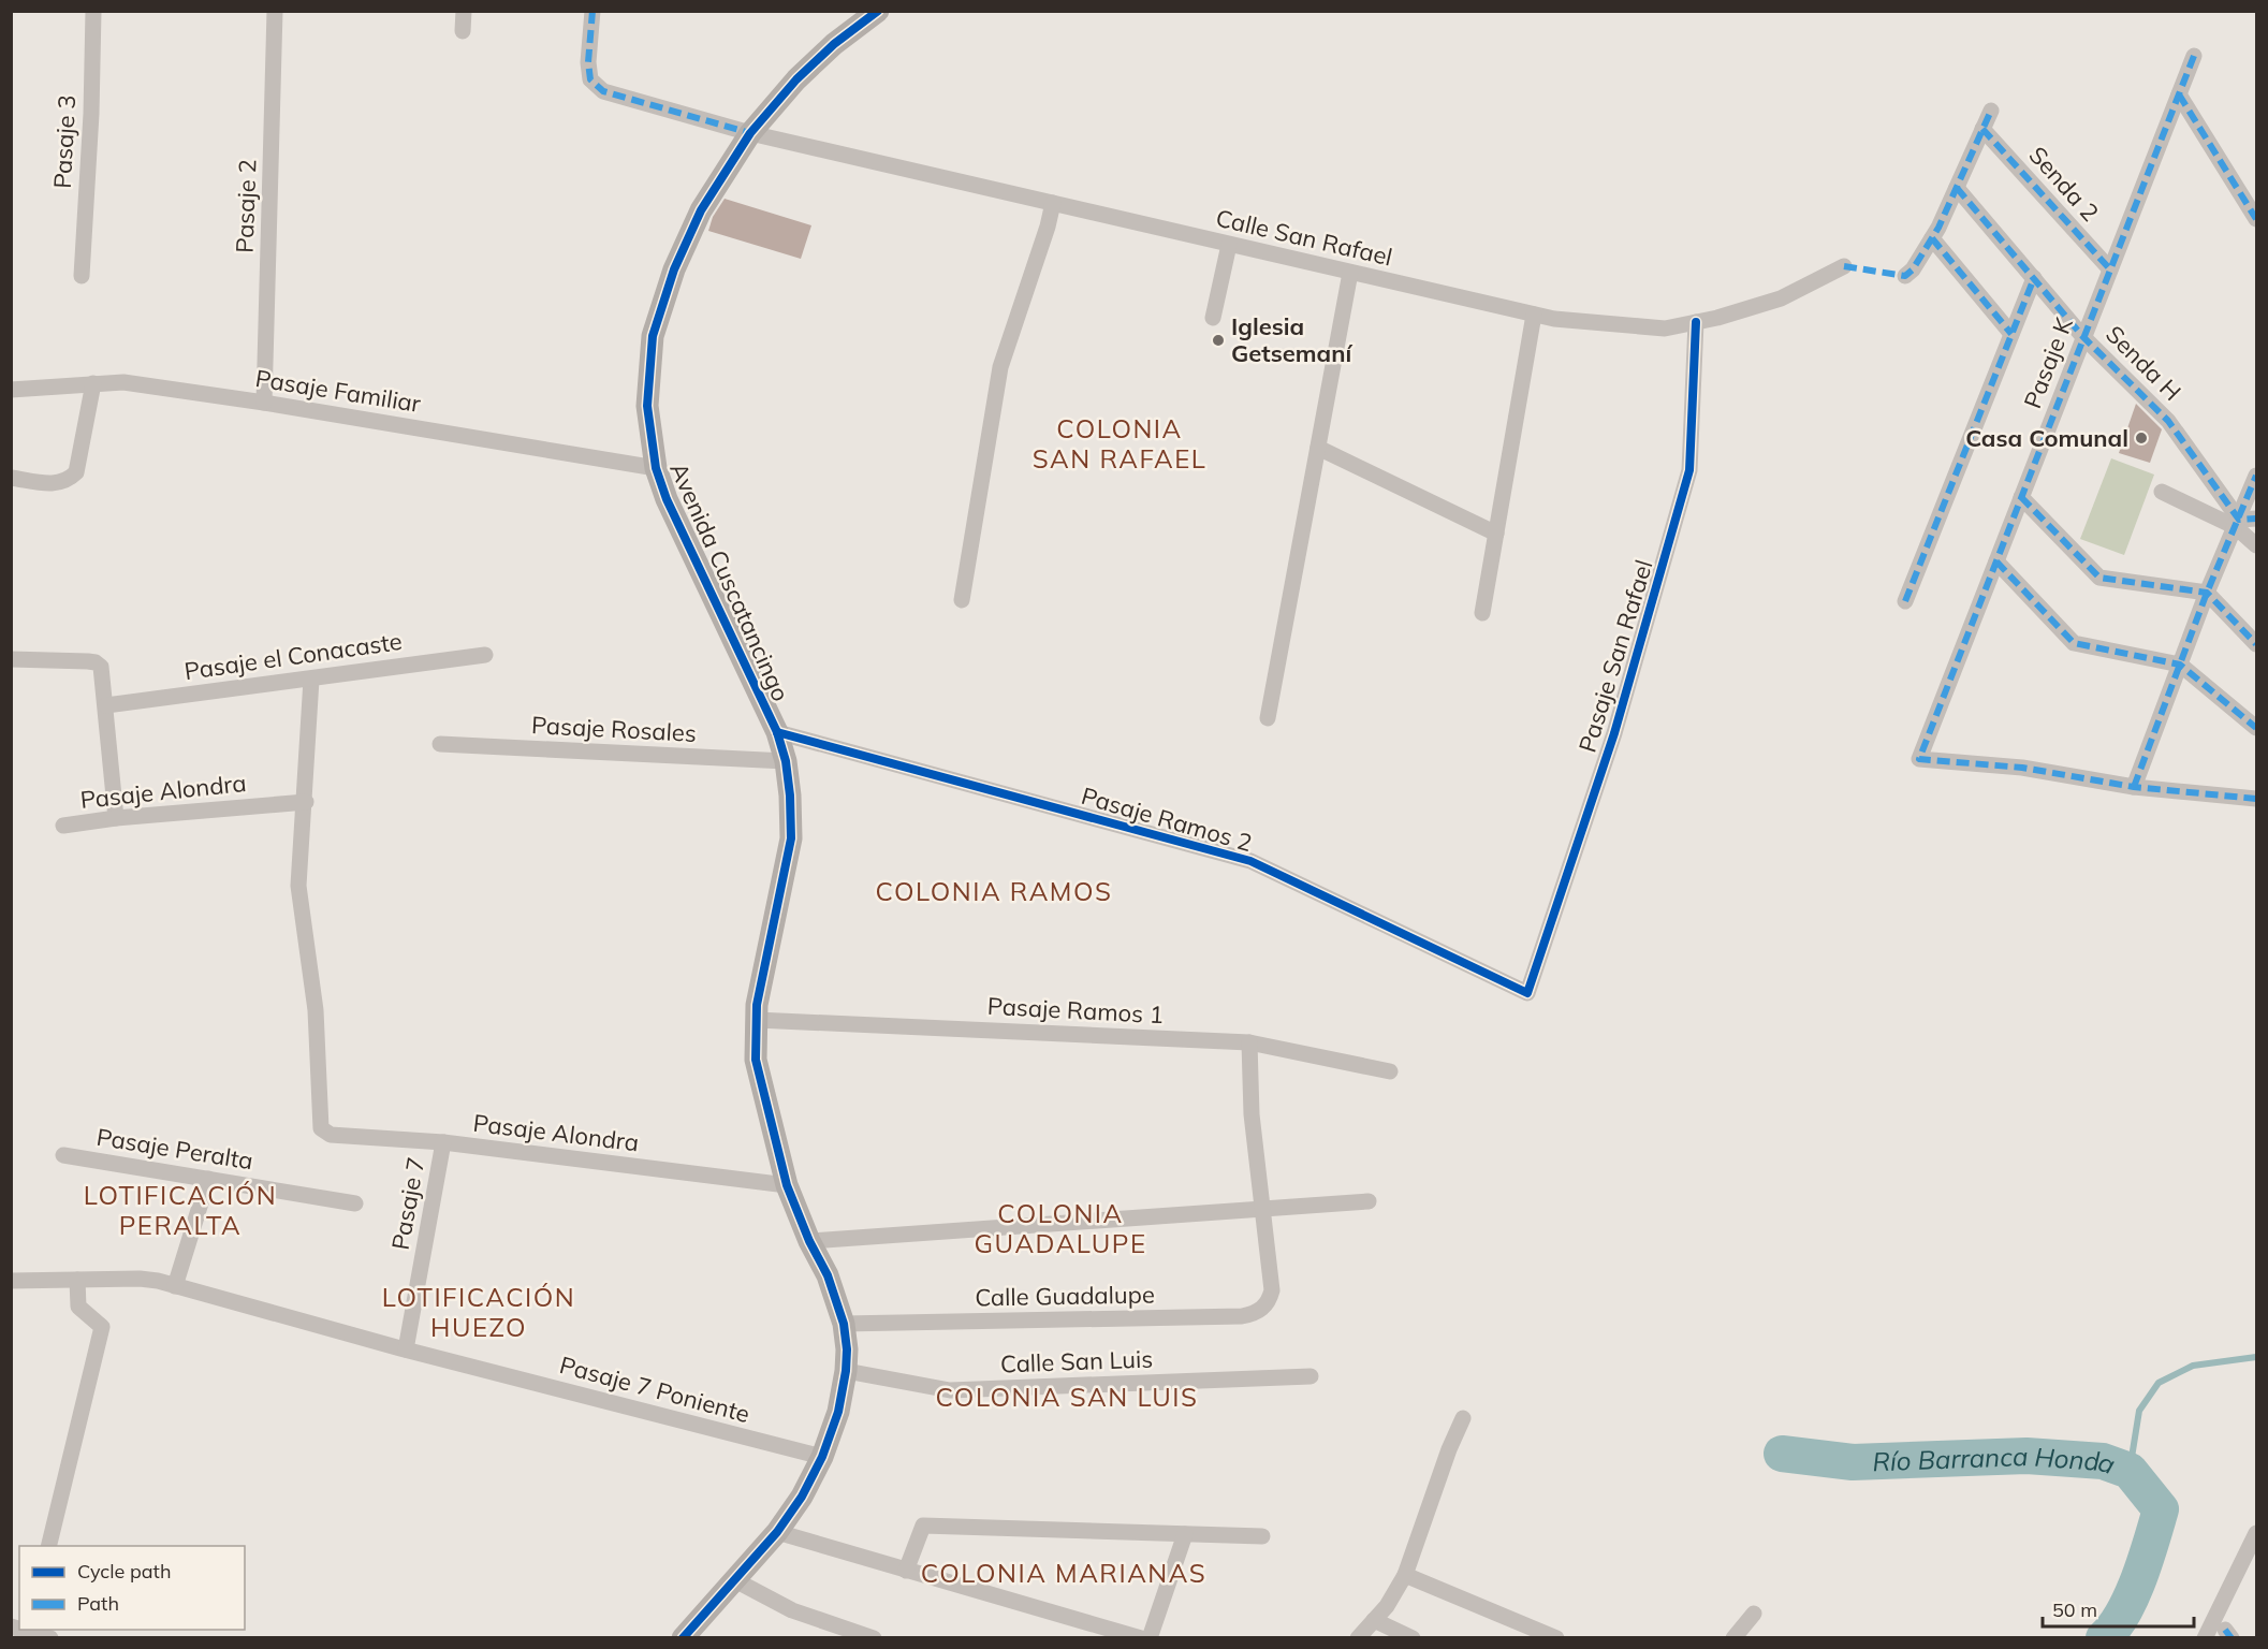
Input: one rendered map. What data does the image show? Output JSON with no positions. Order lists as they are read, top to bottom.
{
  "streets": {
    "street": [
      "Pasaje 3",
      "Senda 2",
      "Pasaje 2",
      "Calle San Rafael",
      "Pasaje K",
      "Senda H",
      "Pasaje Familiar",
      "Avenida Cuscatancingo",
      "Pasaje el Conacaste",
      "Pasaje San Rafael",
      "Pasaje Rosales",
      "Pasaje Alondra",
      "Pasaje Ramos 2",
      "Pasaje Ramos 1",
      "Pasaje Peralta",
      "Pasaje 7",
      "Calle Guadalupe",
      "Calle San Luis",
      "Pasaje 7 Poniente"
    ]
  },
  "crossings": [
    ["Senda 2", "Pasaje K"],
    ["Pasaje 2", "Pasaje Familiar"],
    ["Calle San Rafael", "Avenida Cuscatancingo"],
    ["Calle San Rafael", "Pasaje San Rafael"],
    ["Pasaje K", "Senda H"],
    ["Pasaje Familiar", "Avenida Cuscatancingo"],
    ["Avenida Cuscatancingo", "Pasaje Rosales"],
    ["Avenida Cuscatancingo", "Pasaje Alondra"],
    ["Avenida Cuscatancingo", "Pasaje Ramos 2"],
    ["Avenida Cuscatancingo", "Pasaje Ramos 1"],
    ["Avenida Cuscatancingo", "Calle Guadalupe"],
    ["Avenida Cuscatancingo", "Calle San Luis"],
    ["Avenida Cuscatancingo", "Pasaje 7 Poniente"],
    ["Pasaje San Rafael", "Pasaje Ramos 2"],
    ["Pasaje Alondra", "Pasaje 7"],
    ["Pasaje 7", "Pasaje 7 Poniente"]
  ],
  "districts": [
    "COLONIA SAN RAFAEL",
    "COLONIA RAMOS",
    "LOTIFICACIÓN PERALTA",
    "COLONIA GUADALUPE",
    "LOTIFICACIÓN HUEZO",
    "COLONIA SAN LUIS",
    "COLONIA MARIANAS"
  ],
  "water": ["Río Barranca Honda"],
  "places": ["Iglesia Getsemaní", "Casa Comunal"],
  "legend": ["Cycle path", "Path"],
  "scale_bar": "50 m"
}
